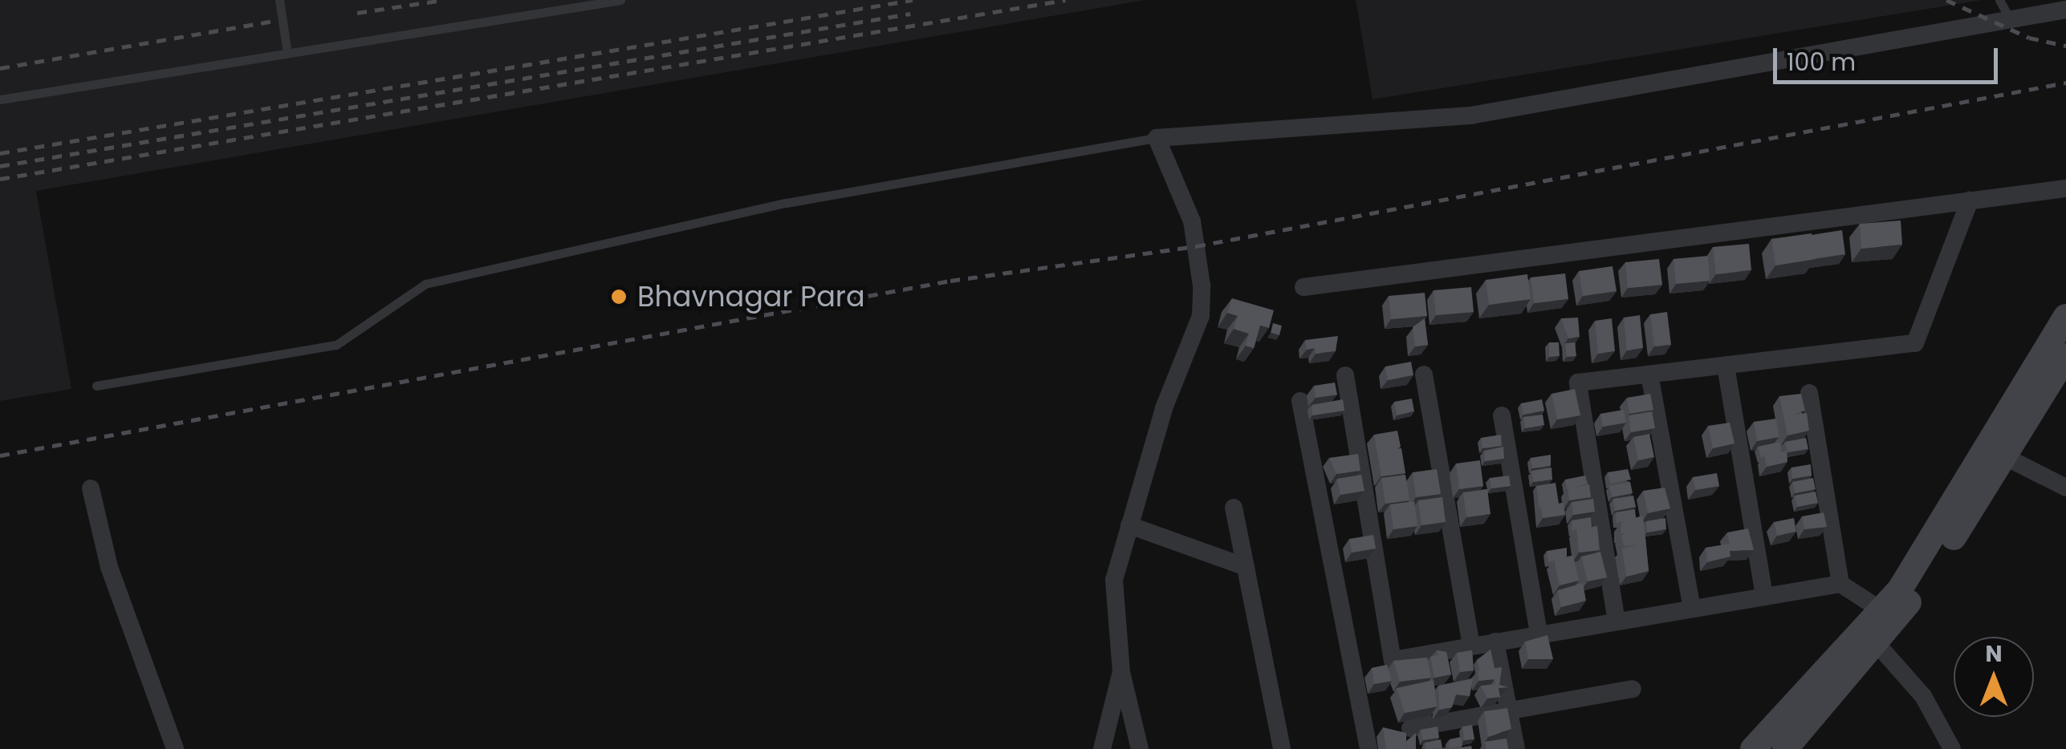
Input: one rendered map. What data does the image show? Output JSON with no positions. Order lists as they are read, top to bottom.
{
  "places": ["Bhavnagar Para"],
  "scale_bar": "100 m",
  "north": "top"
}
